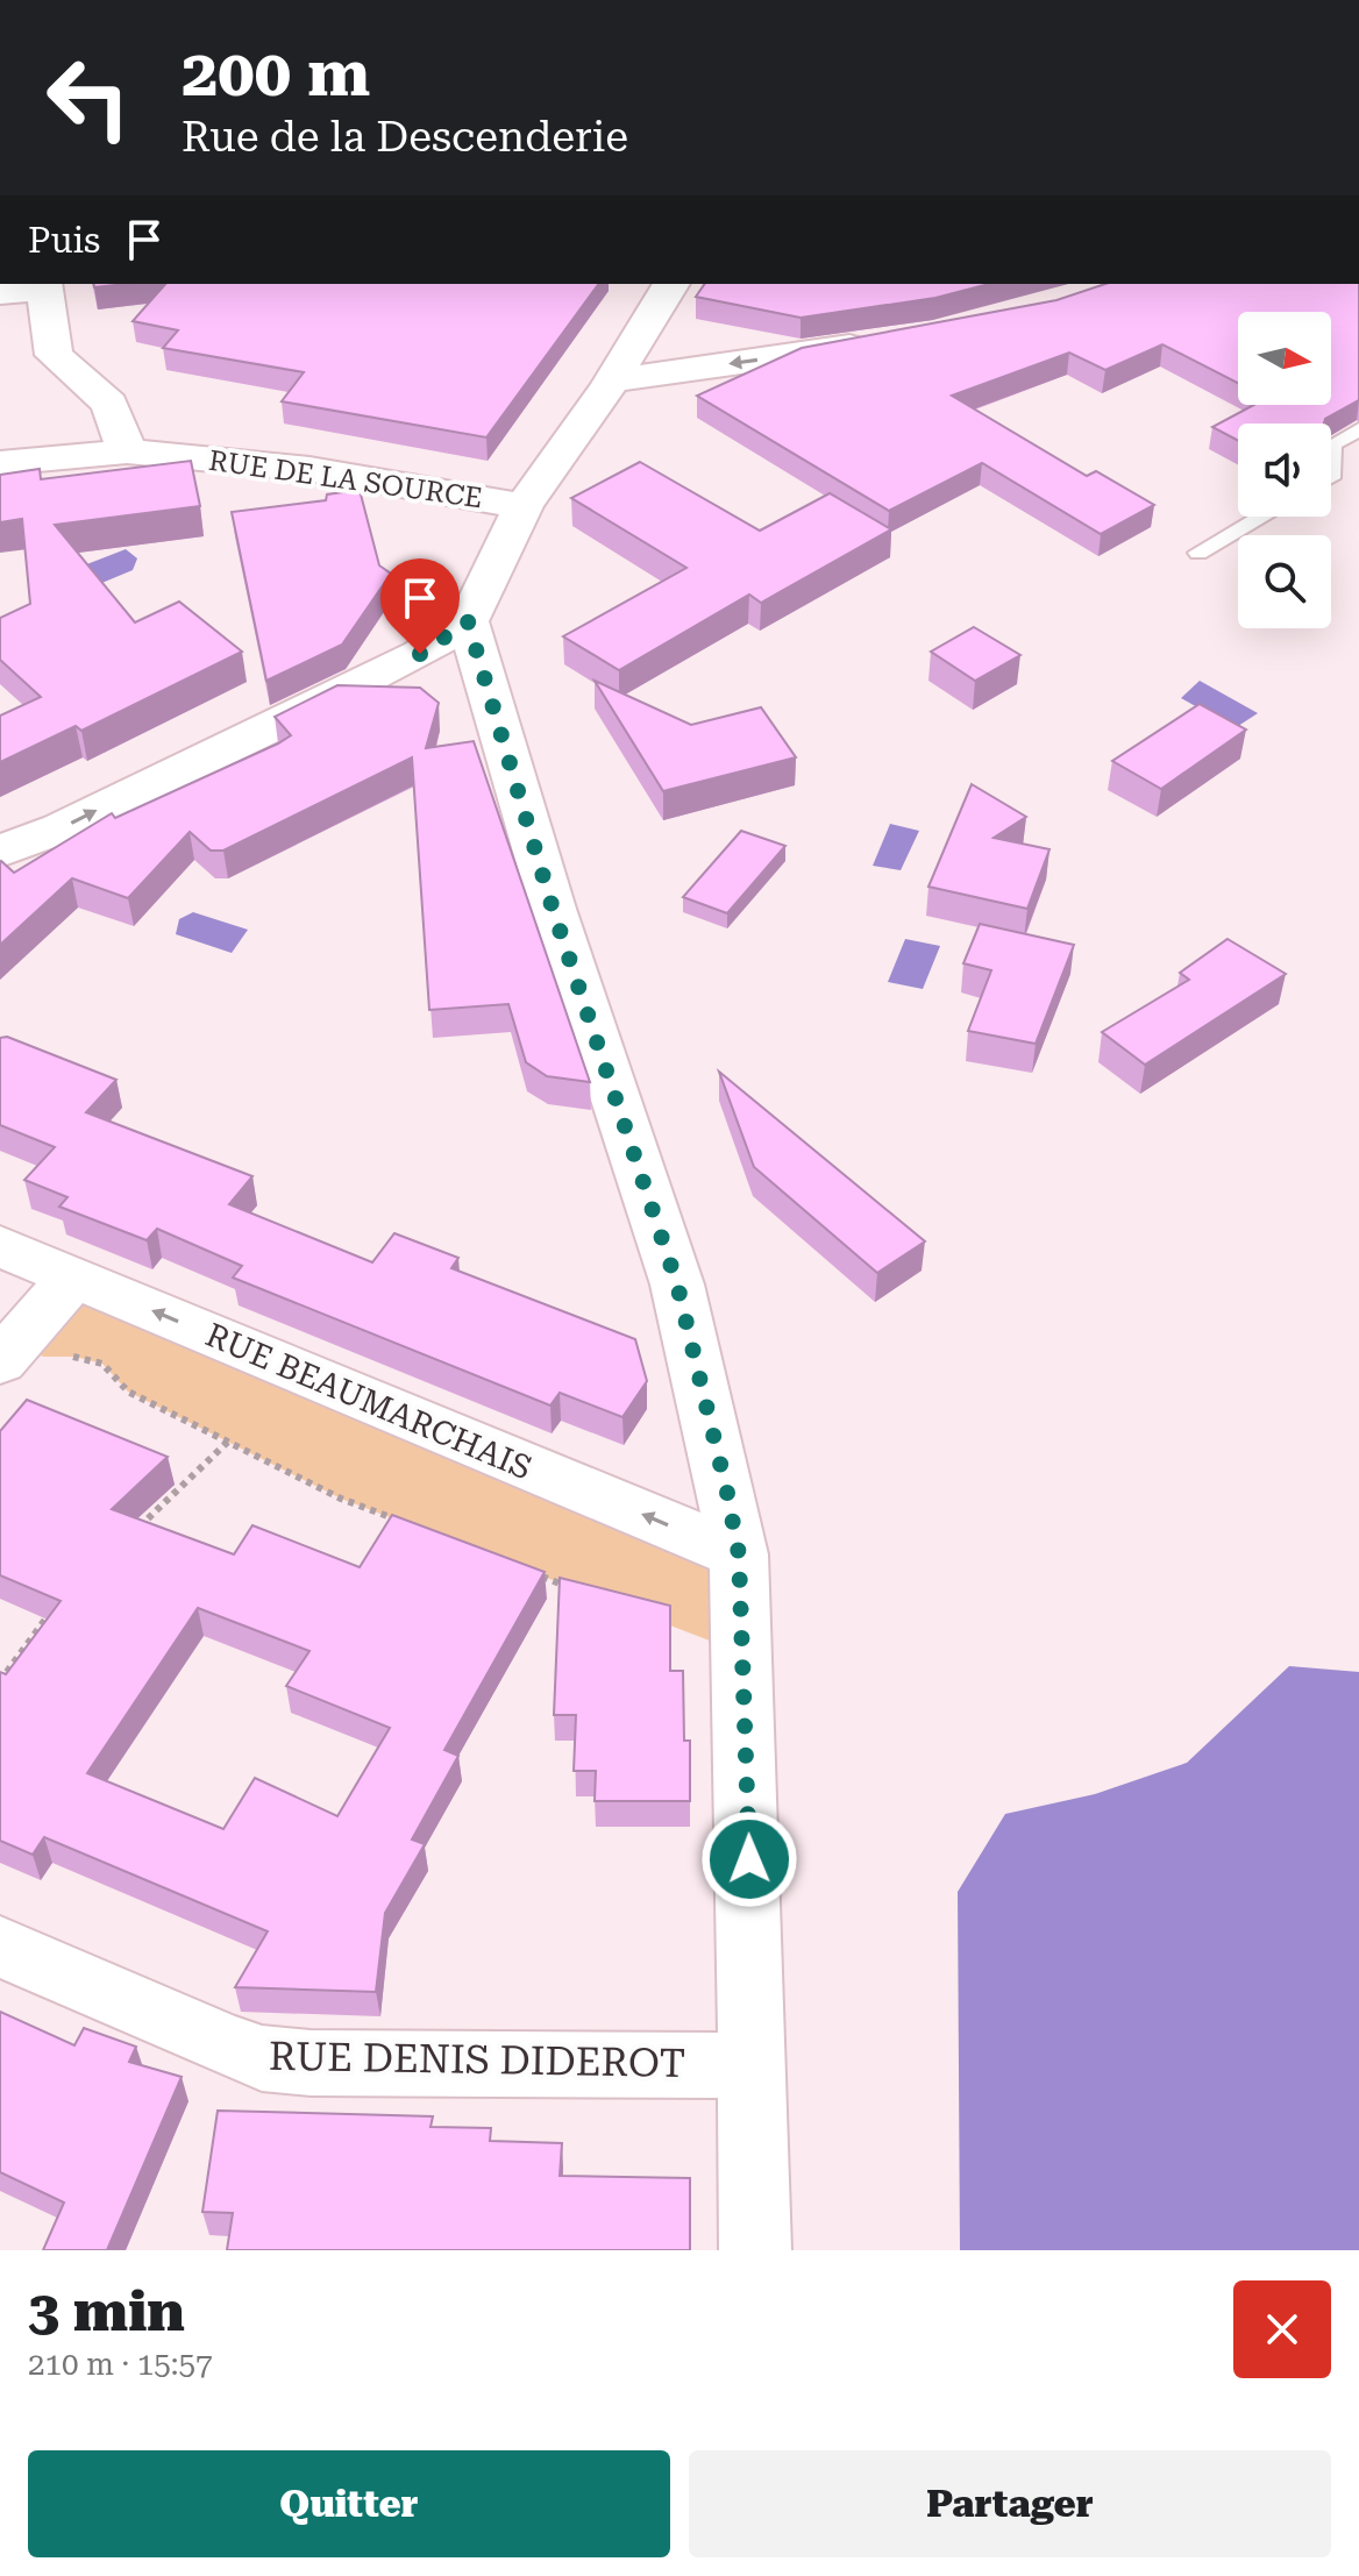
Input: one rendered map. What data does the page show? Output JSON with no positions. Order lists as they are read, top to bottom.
{
  "streets": {
    "street": ["RUE DE LA SOURCE", "RUE BEAUMARCHAIS", "RUE DENIS DIDEROT"]
  },
  "one_way": ["RUE BEAUMARCHAIS"],
  "north": "right",
  "page": {
    "turn": ["200 m", "Rue de la Descenderie"],
    "then": "Puis",
    "heading": ["3 min", "210 m · 15:57"],
    "buttons": ["Quitter", "Partager"]
  }
}
